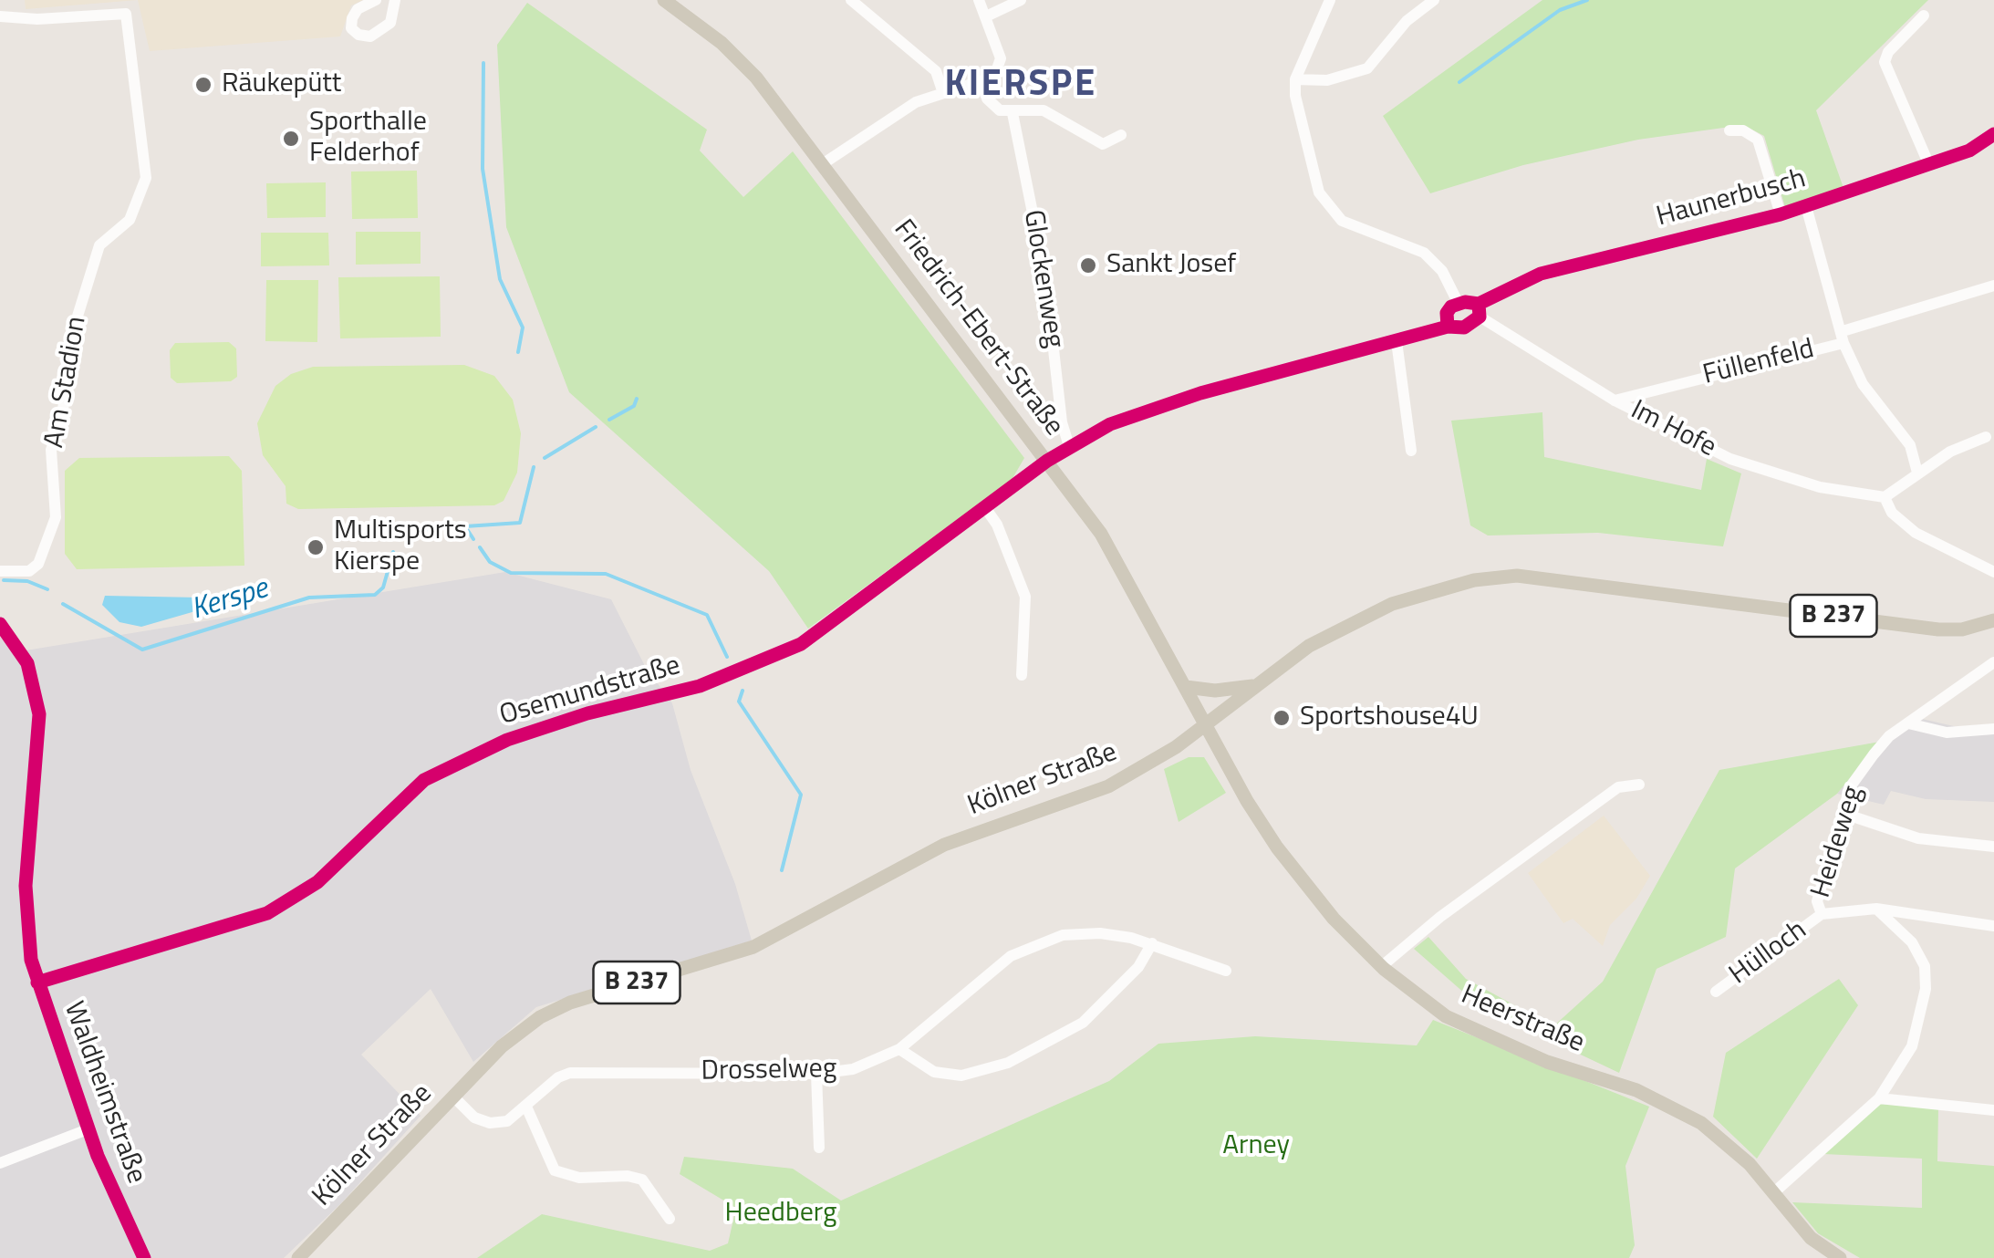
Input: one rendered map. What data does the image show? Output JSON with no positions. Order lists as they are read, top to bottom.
{
  "streets": {
    "main road": [
      "Friedrich-Ebert-Straße",
      "B 237",
      "Kölner Straße",
      "Heerstraße"
    ],
    "street": [
      "Haunerbusch",
      "Glockenweg",
      "Füllenfeld",
      "Am Stadion",
      "Im Hofe",
      "Osemundstraße",
      "Heideweg",
      "Hülloch",
      "Drosselweg",
      "Waldheimstraße"
    ]
  },
  "crossings": [
    ["Haunerbusch", "Im Hofe"],
    ["Friedrich-Ebert-Straße", "Osemundstraße"],
    ["Friedrich-Ebert-Straße", "Kölner Straße"],
    ["Friedrich-Ebert-Straße", "Heerstraße"],
    ["Füllenfeld", "Im Hofe"],
    ["Osemundstraße", "Waldheimstraße"],
    ["Kölner Straße", "Heerstraße"],
    ["Kölner Straße", "Drosselweg"],
    ["Heideweg", "Hülloch"]
  ],
  "districts": ["KIERSPE"],
  "water": ["Kerspe"],
  "parks": ["Arney", "Heedberg"],
  "places": [
    "Räukepütt",
    "Sporthalle Felderhof",
    "Sankt Josef",
    "Multisports Kierspe",
    "Sportshouse4U"
  ]
}
